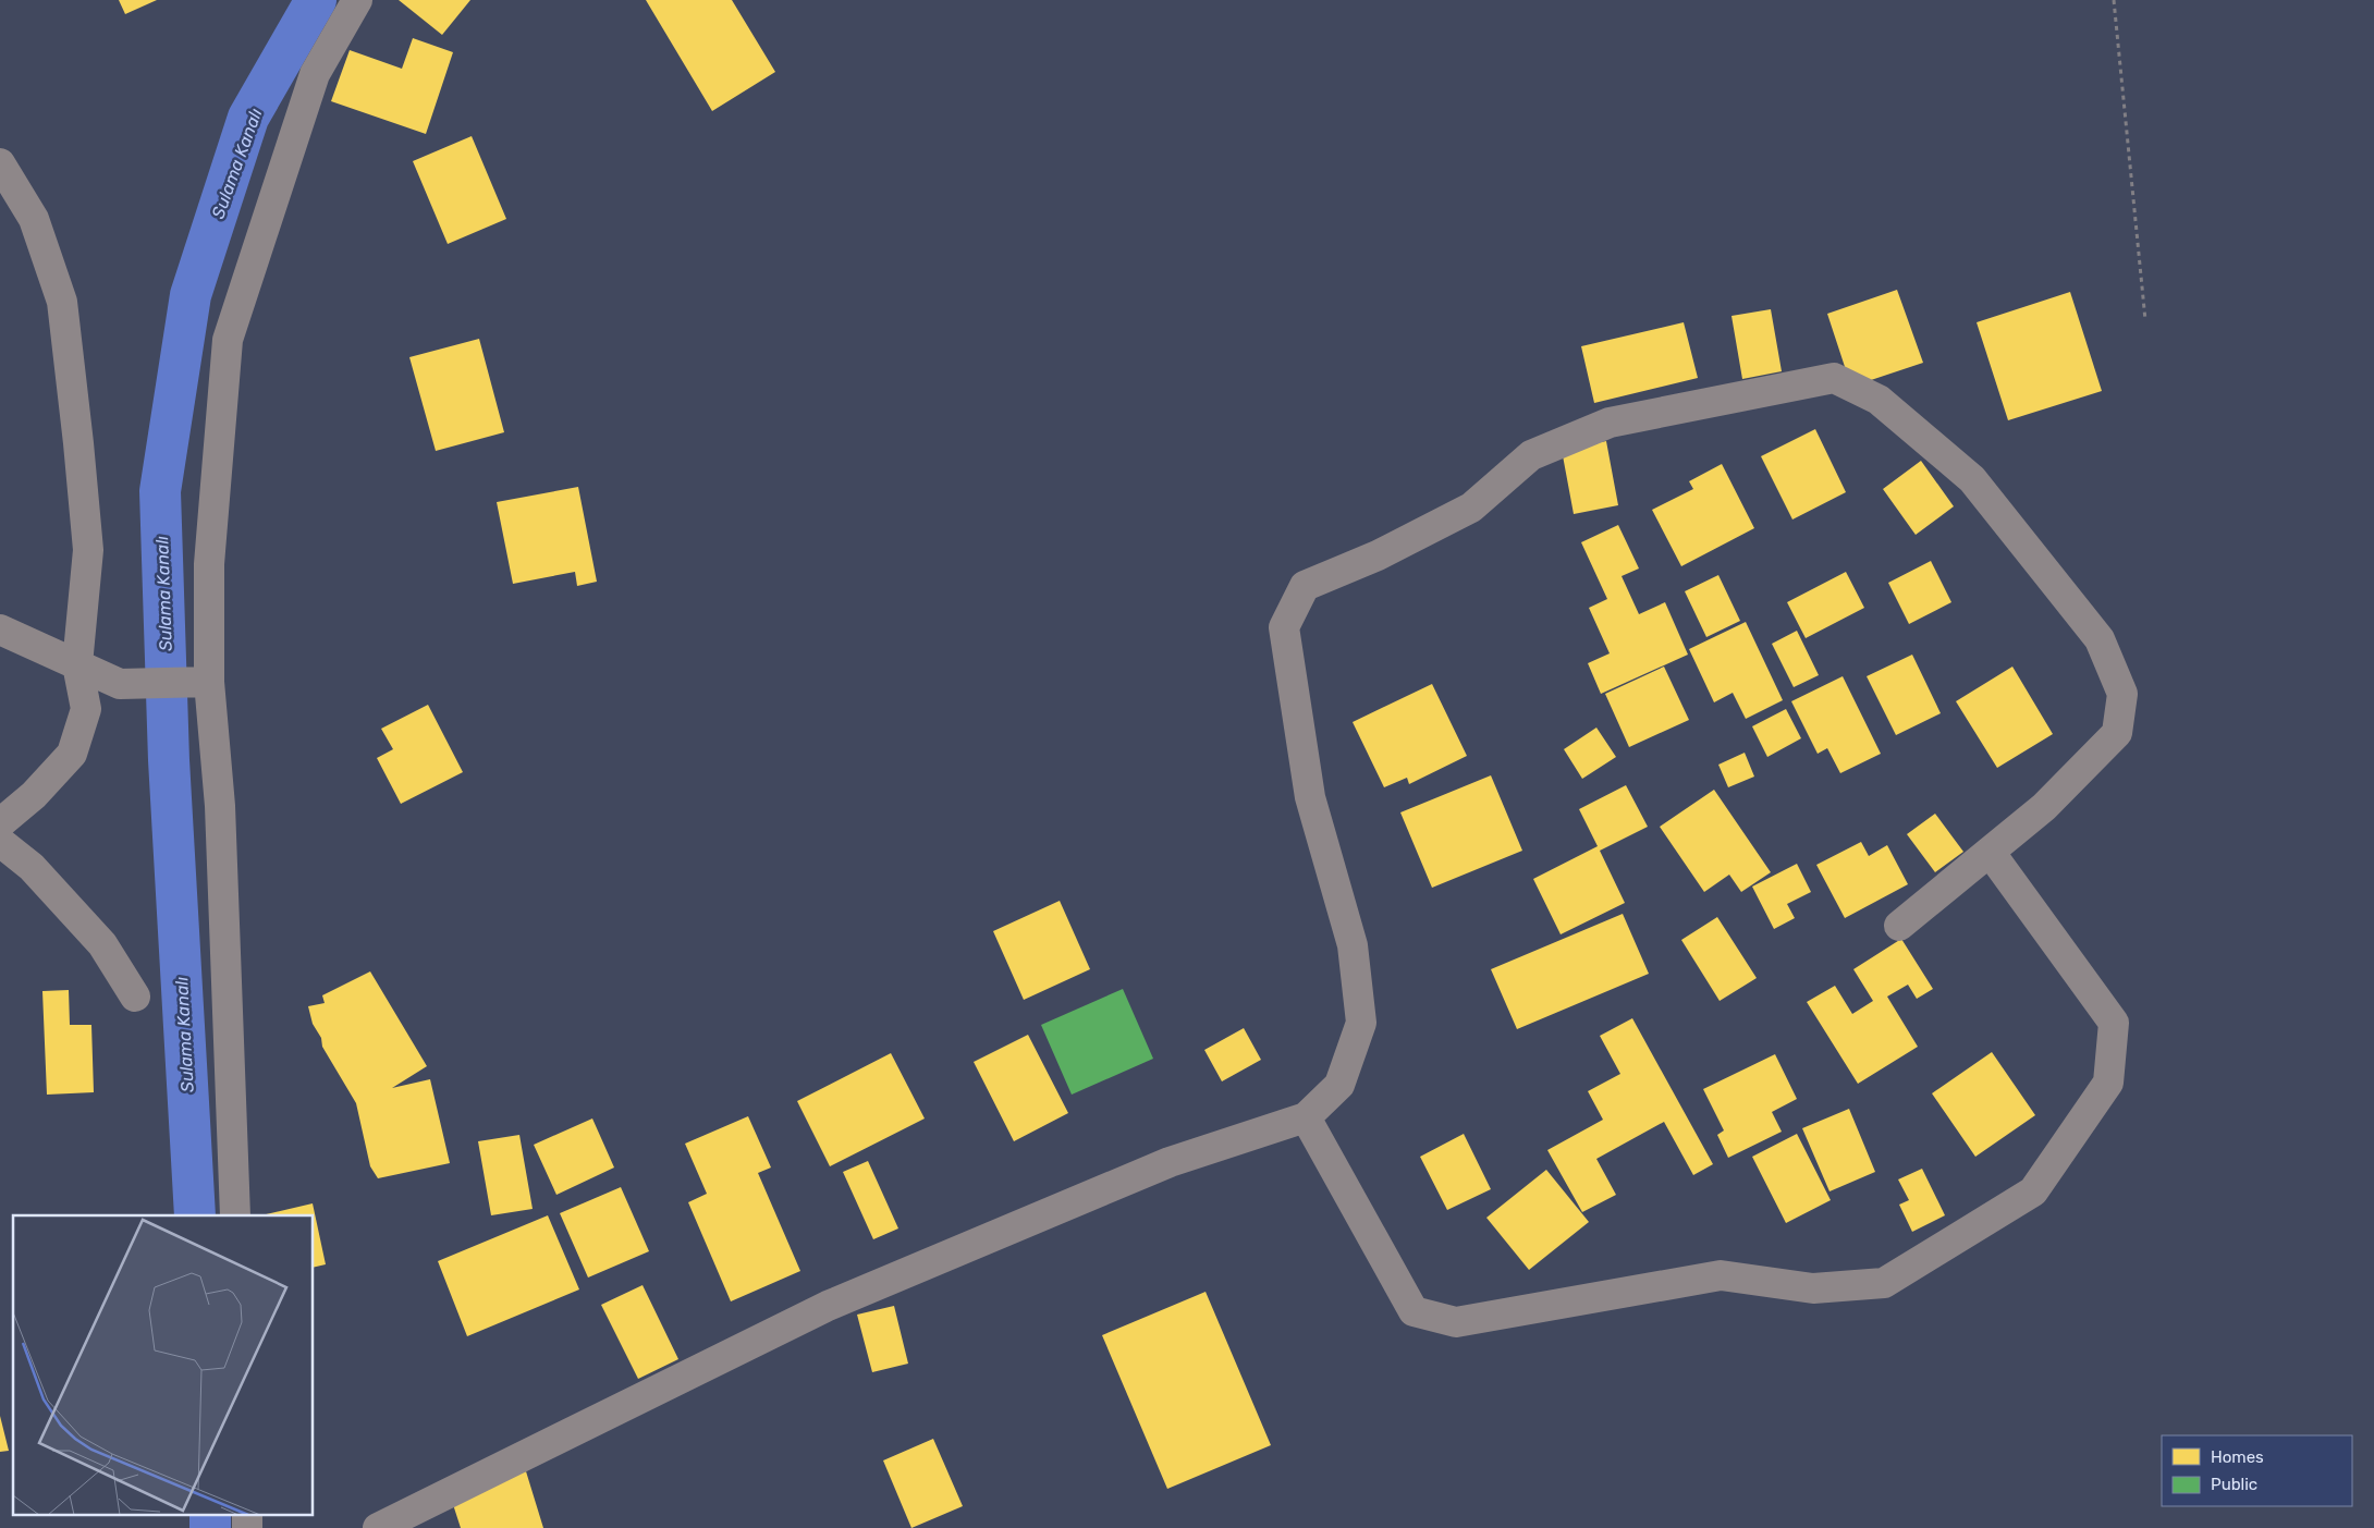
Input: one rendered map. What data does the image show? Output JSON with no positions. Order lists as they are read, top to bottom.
{
  "water": ["Sulama Kanalı"],
  "legend": ["Homes", "Public"]
}
